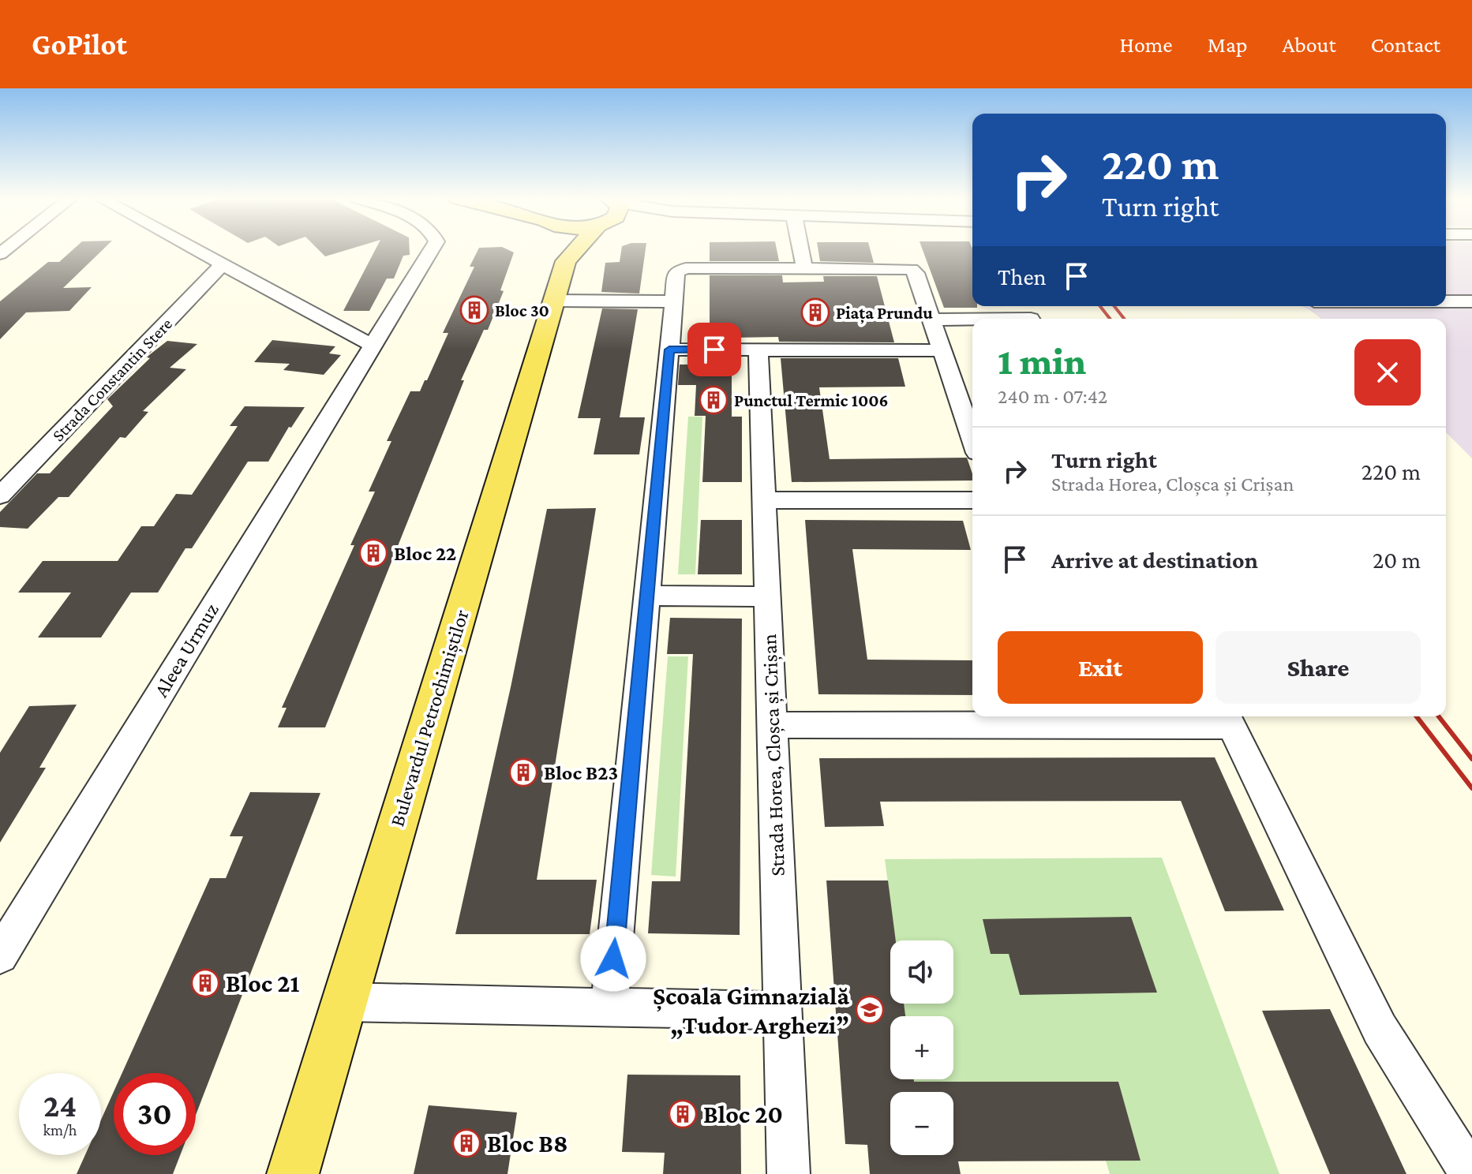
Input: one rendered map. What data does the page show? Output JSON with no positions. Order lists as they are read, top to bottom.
{
  "streets": {
    "main road": ["Bulevardul Petrochimiștilor"],
    "street": ["Strada Constantin Stere", "Aleea Urmuz", "Strada Horea, Cloșca și Crișan"]
  },
  "places": {
    "building": [
      "Bloc 30",
      "Piața Prundu",
      "Punctul Termic 1006",
      "Bloc 22",
      "Bloc B23",
      "Bloc 21",
      "Bloc 20",
      "Bloc B8"
    ],
    "school or university": ["Școala Gimnazială „Tudor Arghezi”"]
  },
  "page": {
    "header": "GoPilot",
    "nav": [
      "Home",
      "Map",
      "About",
      "Contact"
    ],
    "turn": ["220 m", "Turn right"],
    "then": "Then",
    "heading": ["1 min", "240 m · 07:42"],
    "list": [
      {
        "name": "Turn right",
        "note": "Strada Horea, Cloșca și Crișan",
        "value": "220 m"
      },
      {
        "name": "Arrive at destination",
        "value": "20 m"
      }
    ],
    "buttons": ["Exit", "Share"],
    "map_buttons": ["+", "−"],
    "speed": "24 km/h",
    "limit": "30"
  }
}
